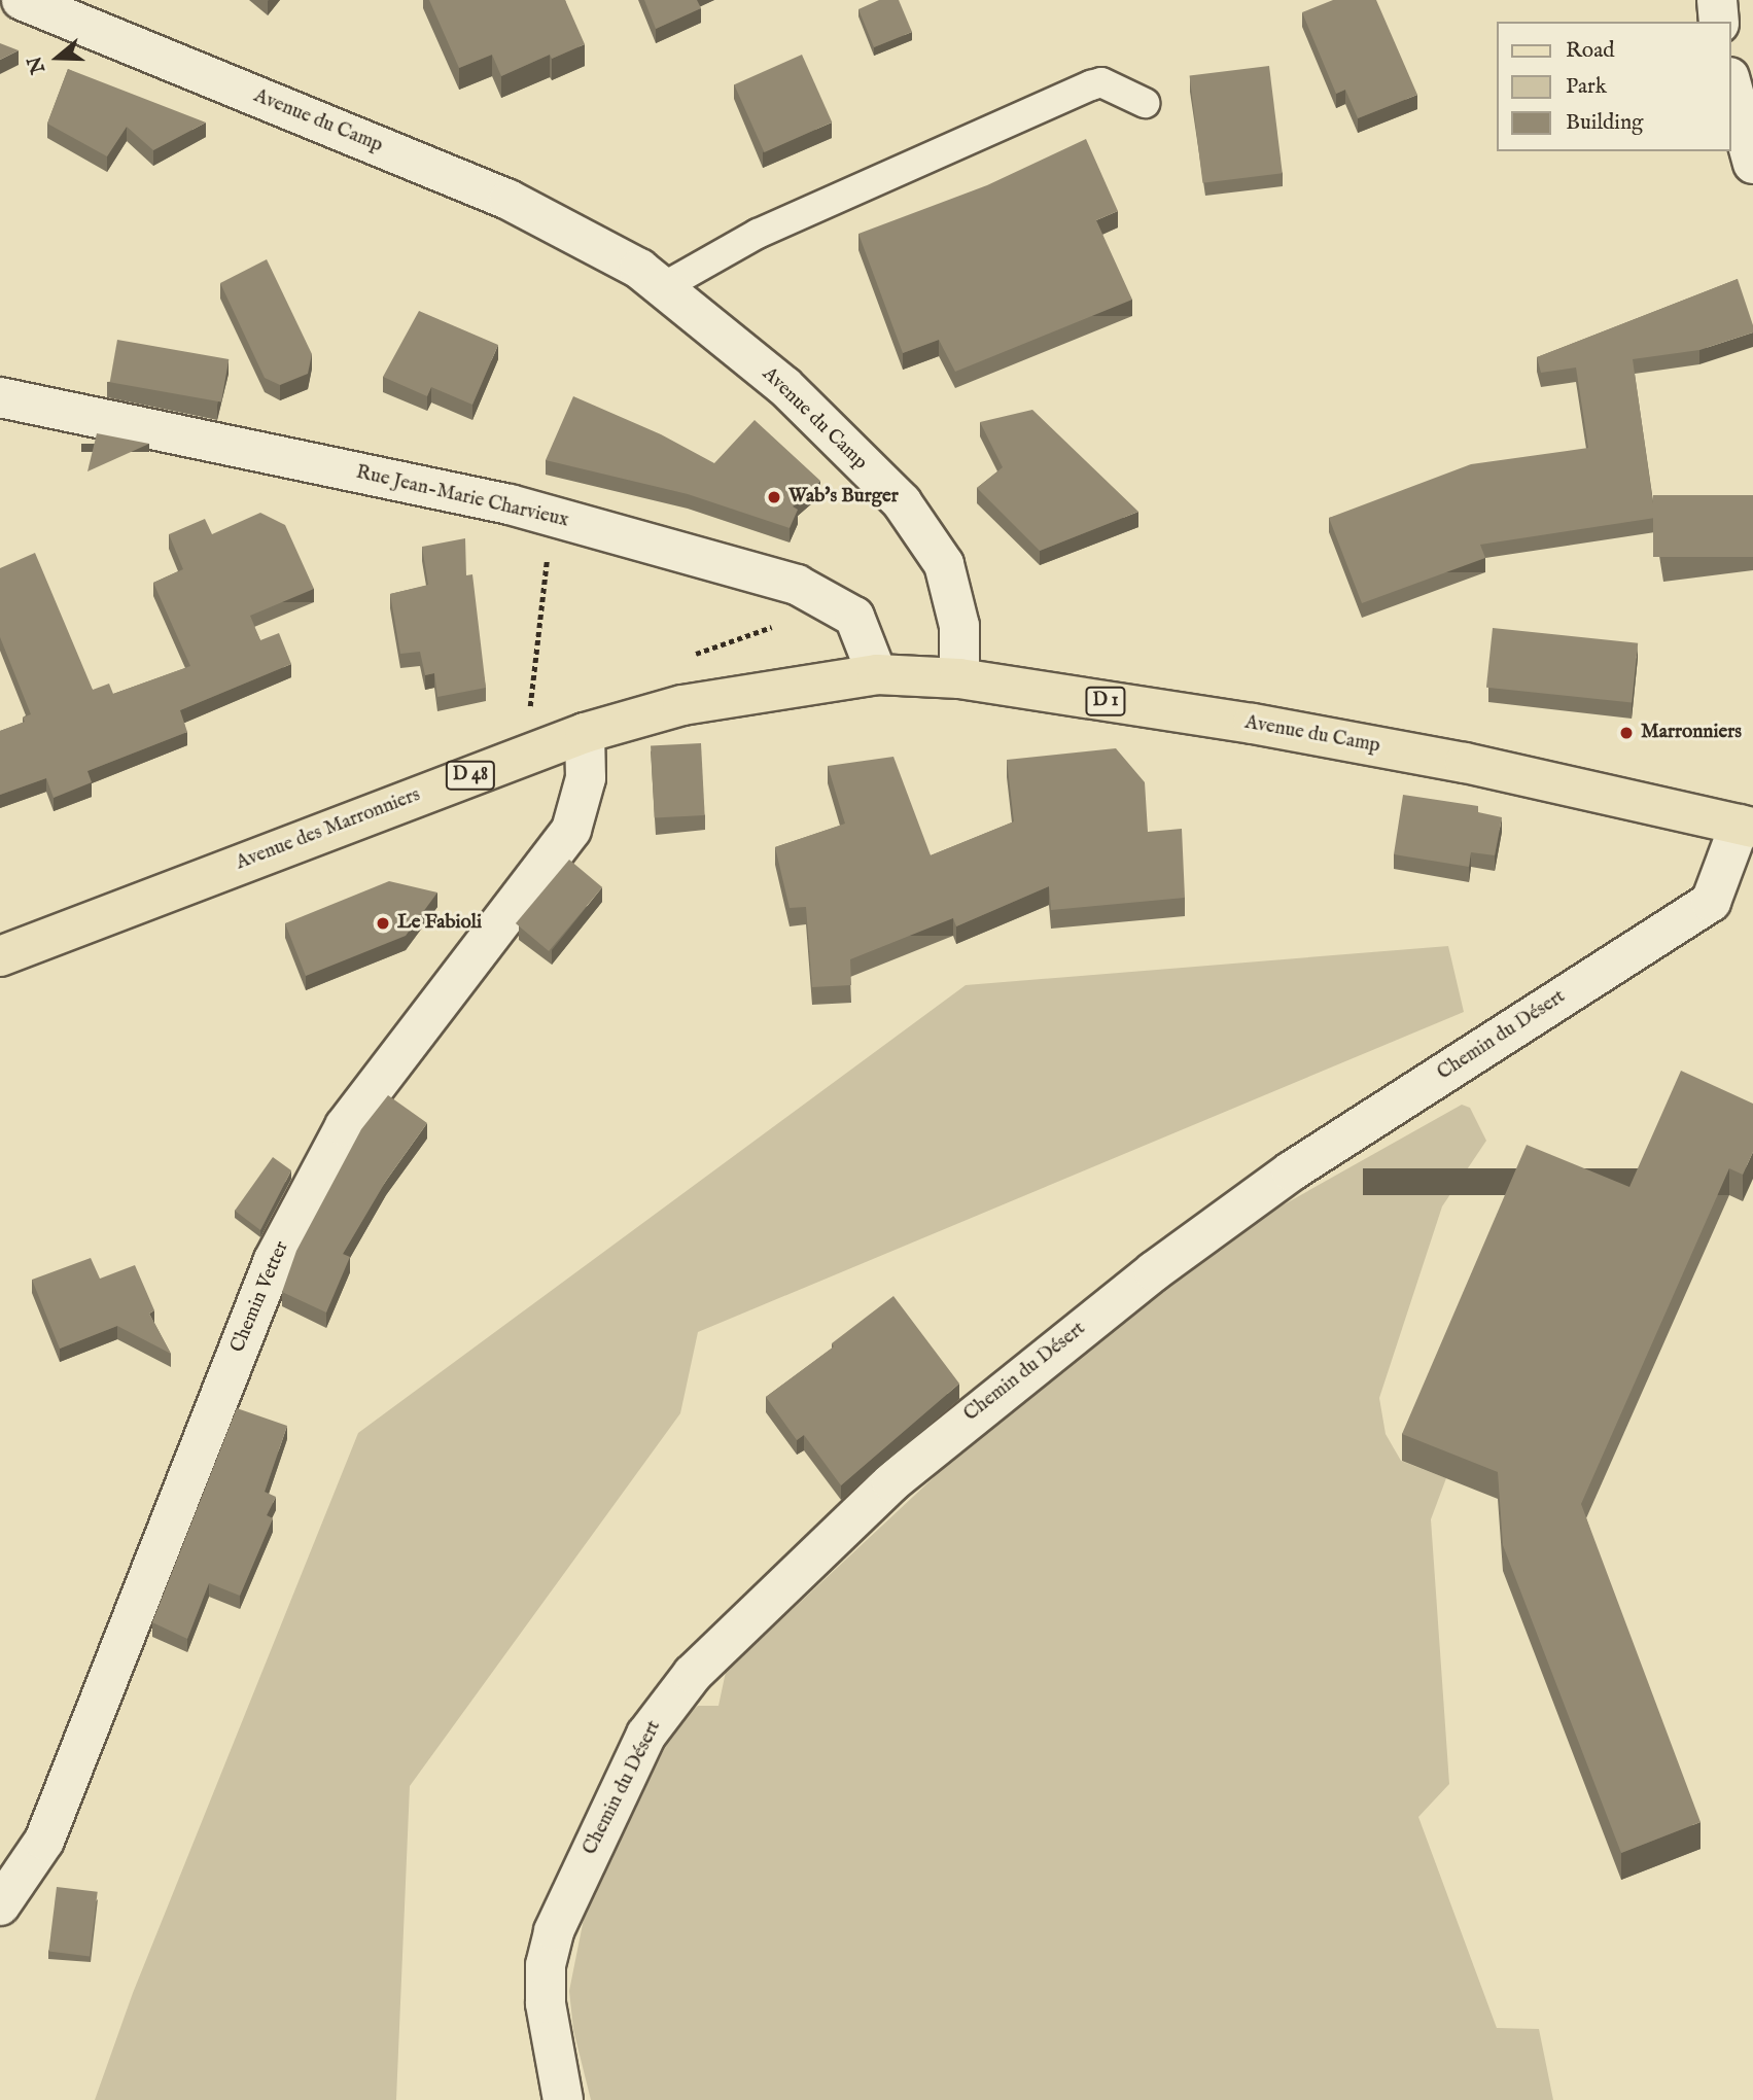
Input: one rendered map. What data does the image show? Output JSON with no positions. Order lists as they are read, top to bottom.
{
  "streets": {
    "main road": [
      "Avenue du Camp",
      "D 1",
      "D 48",
      "Avenue des Marronniers"
    ],
    "street": ["Rue Jean-Marie Charvieux", "Chemin du Désert", "Chemin Vetter"]
  },
  "crossings": [
    ["Avenue du Camp", "Avenue des Marronniers"],
    ["Avenue du Camp", "Chemin du Désert"],
    ["Rue Jean-Marie Charvieux", "Avenue des Marronniers"],
    ["Avenue des Marronniers", "Chemin Vetter"]
  ],
  "places": ["Wab's Burger", "Marronniers", "Le Fabioli"],
  "legend": ["Road", "Park", "Building"],
  "north": "left"
}
